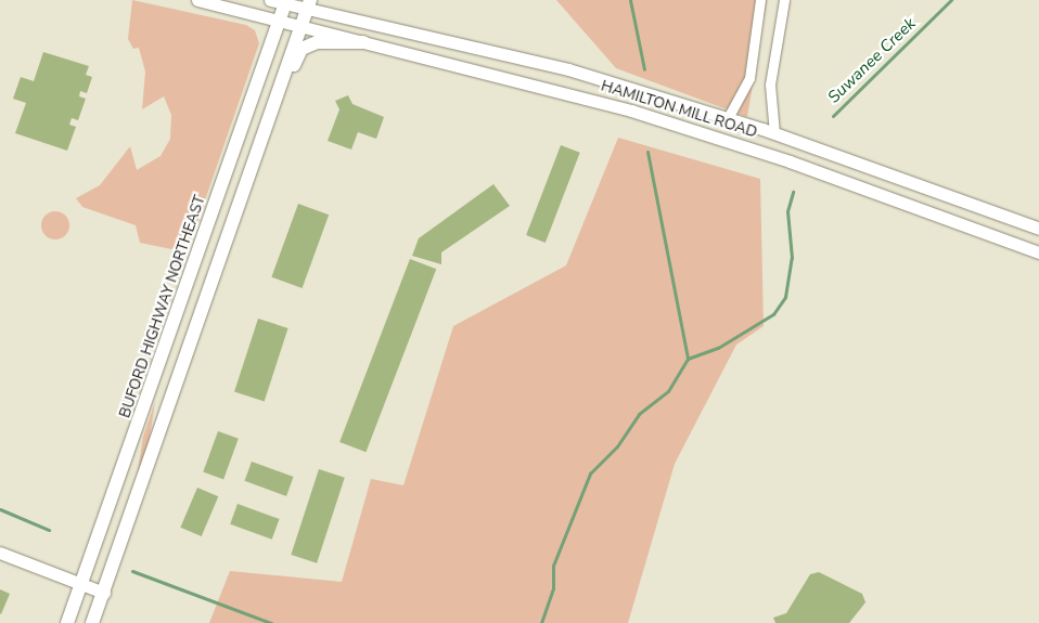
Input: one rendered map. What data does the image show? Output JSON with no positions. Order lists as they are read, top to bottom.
{
  "streets": {
    "main road": ["HAMILTON MILL ROAD", "BUFORD HIGHWAY NORTHEAST"]
  },
  "crossings": [
    ["HAMILTON MILL ROAD", "BUFORD HIGHWAY NORTHEAST"]
  ],
  "water": ["Suwanee Creek"]
}
